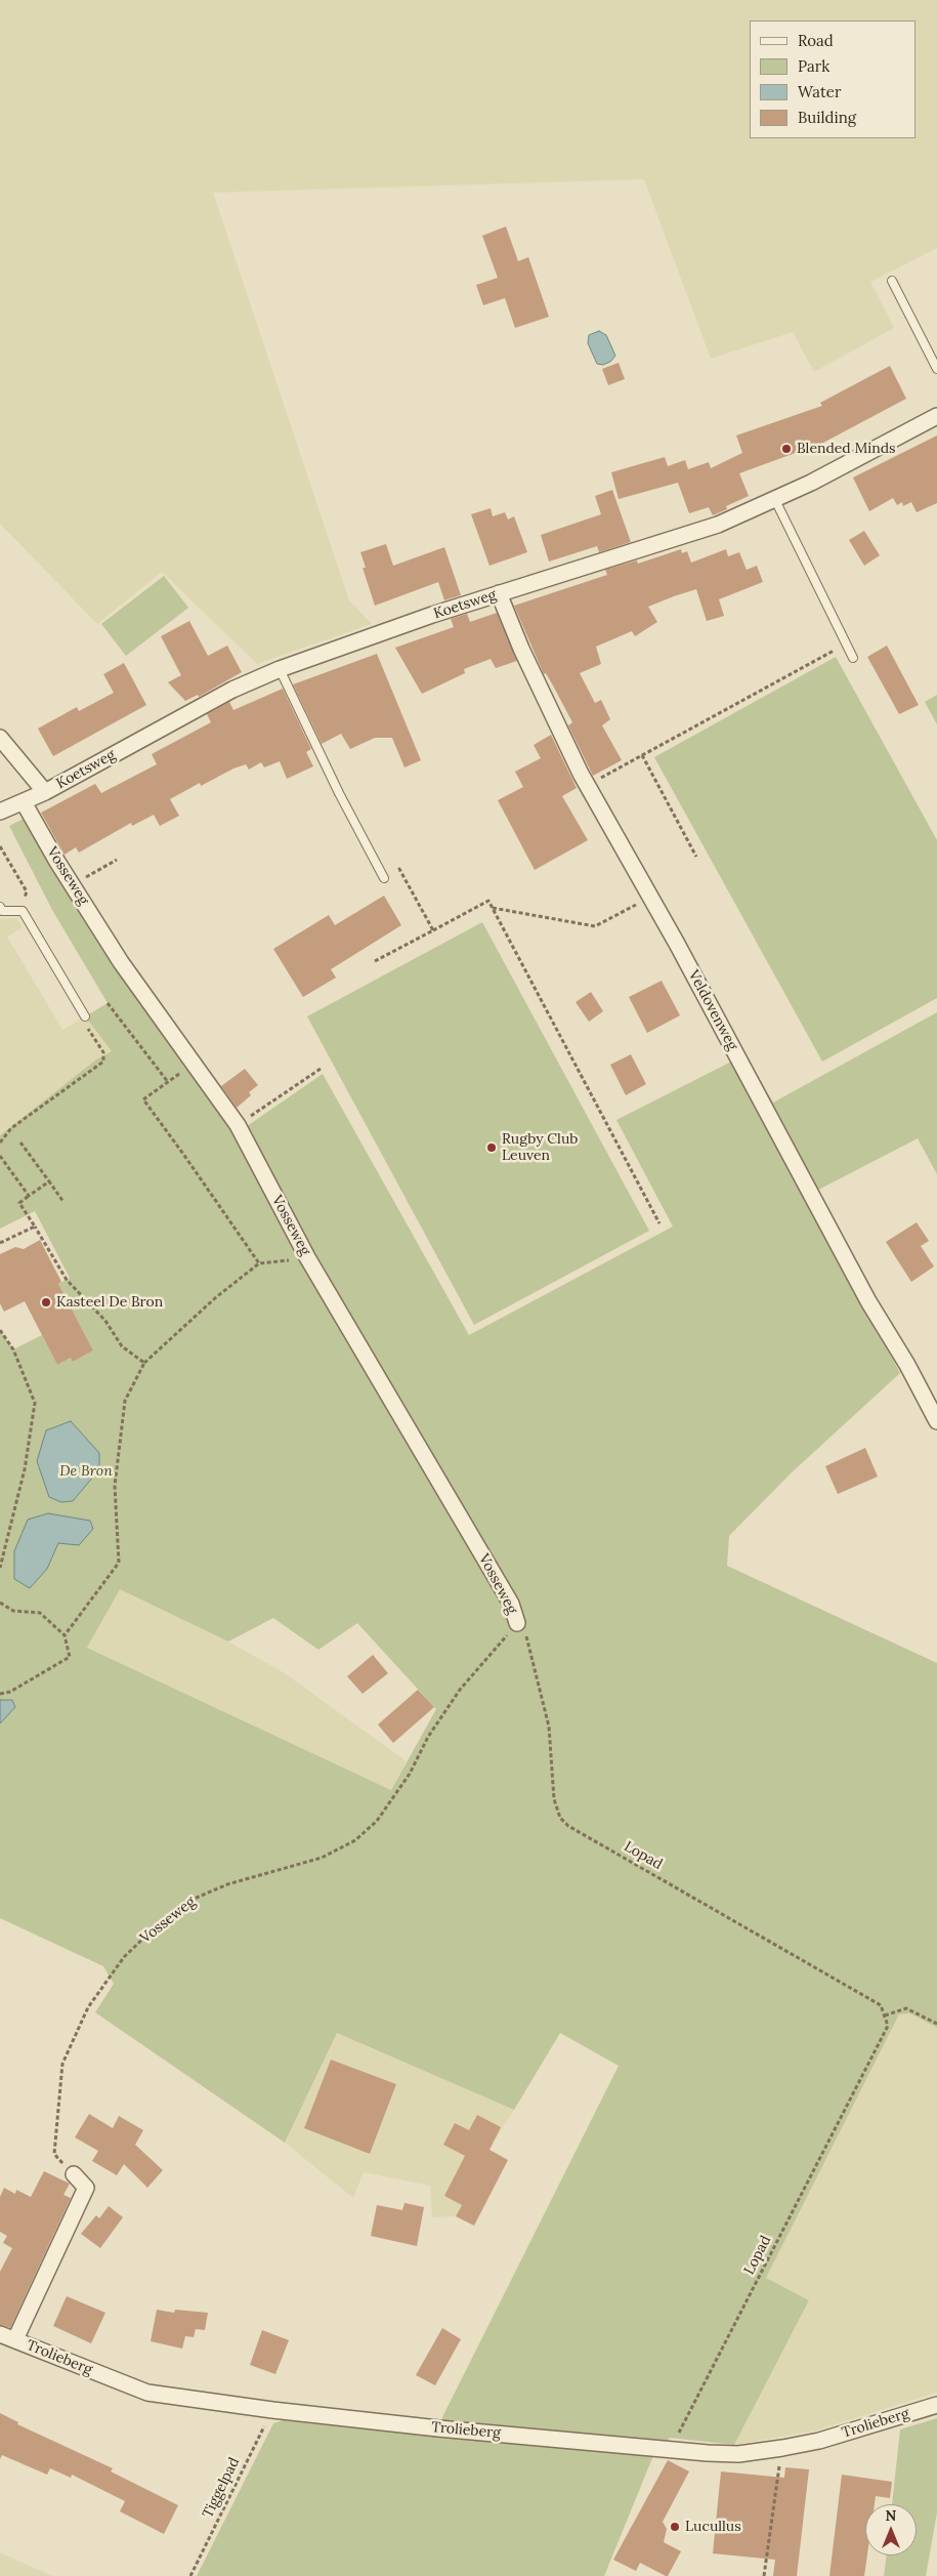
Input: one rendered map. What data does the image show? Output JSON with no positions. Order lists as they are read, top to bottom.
{
  "streets": {
    "street": [
      "Koetsweg",
      "Vosseweg",
      "Veldovenweg",
      "Trolieberg"
    ],
    "path": ["Lopad", "Tiggelpad"]
  },
  "crossings": [
    ["Koetsweg", "Vosseweg"],
    ["Koetsweg", "Veldovenweg"],
    ["Vosseweg", "Lopad"],
    ["Lopad", "Trolieberg"],
    ["Trolieberg", "Tiggelpad"]
  ],
  "parks": ["De Bron"],
  "places": [
    "Blended Minds",
    "Rugby Club Leuven",
    "Kasteel De Bron",
    "Lucullus"
  ],
  "legend": [
    "Road",
    "Park",
    "Water",
    "Building"
  ],
  "north": "top"
}
